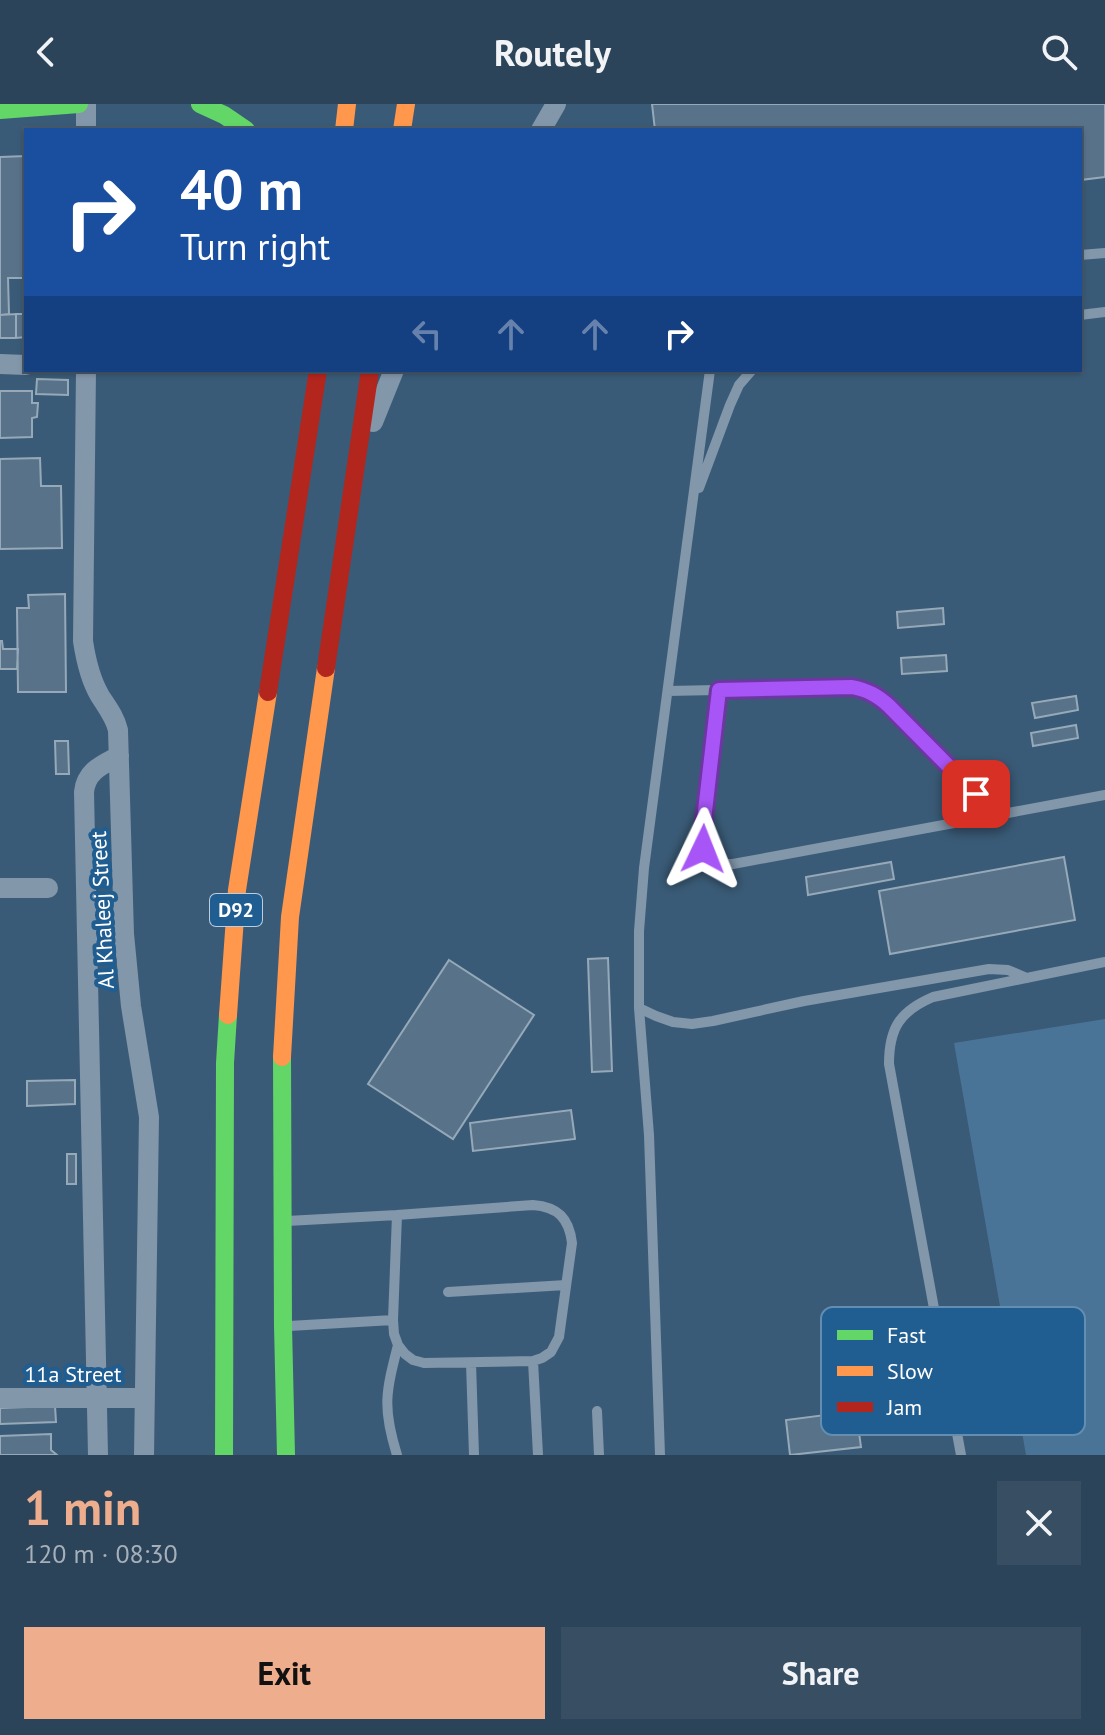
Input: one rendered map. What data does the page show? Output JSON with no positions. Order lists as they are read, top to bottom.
{
  "streets": {
    "main road": ["D92"],
    "street": ["Al Khaleej Street", "11a Street"]
  },
  "crossings": [
    ["Al Khaleej Street", "11a Street"]
  ],
  "legend": ["Fast", "Slow", "Jam"],
  "page": {
    "header": "Routely",
    "turn": ["40 m", "Turn right"],
    "heading": ["1 min", "120 m · 08:30"],
    "buttons": ["Exit", "Share"]
  }
}
